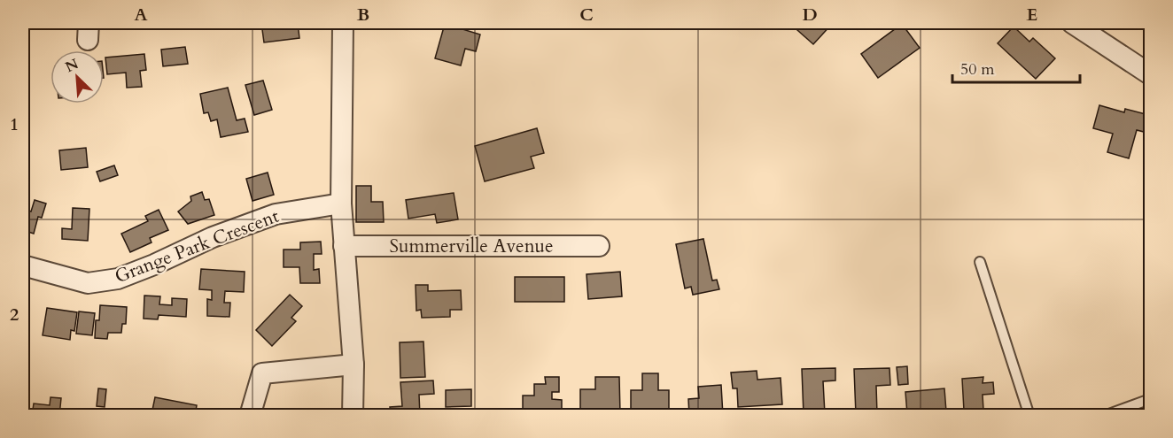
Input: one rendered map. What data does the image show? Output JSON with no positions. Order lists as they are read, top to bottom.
{
  "streets": {
    "street": ["Grange Park Crescent", "Summerville Avenue"]
  },
  "scale_bar": "50 m",
  "north": "top left",
  "grid": {
    "columns": [
      "A",
      "B",
      "C",
      "D",
      "E"
    ],
    "rows": ["1", "2"]
  }
}
